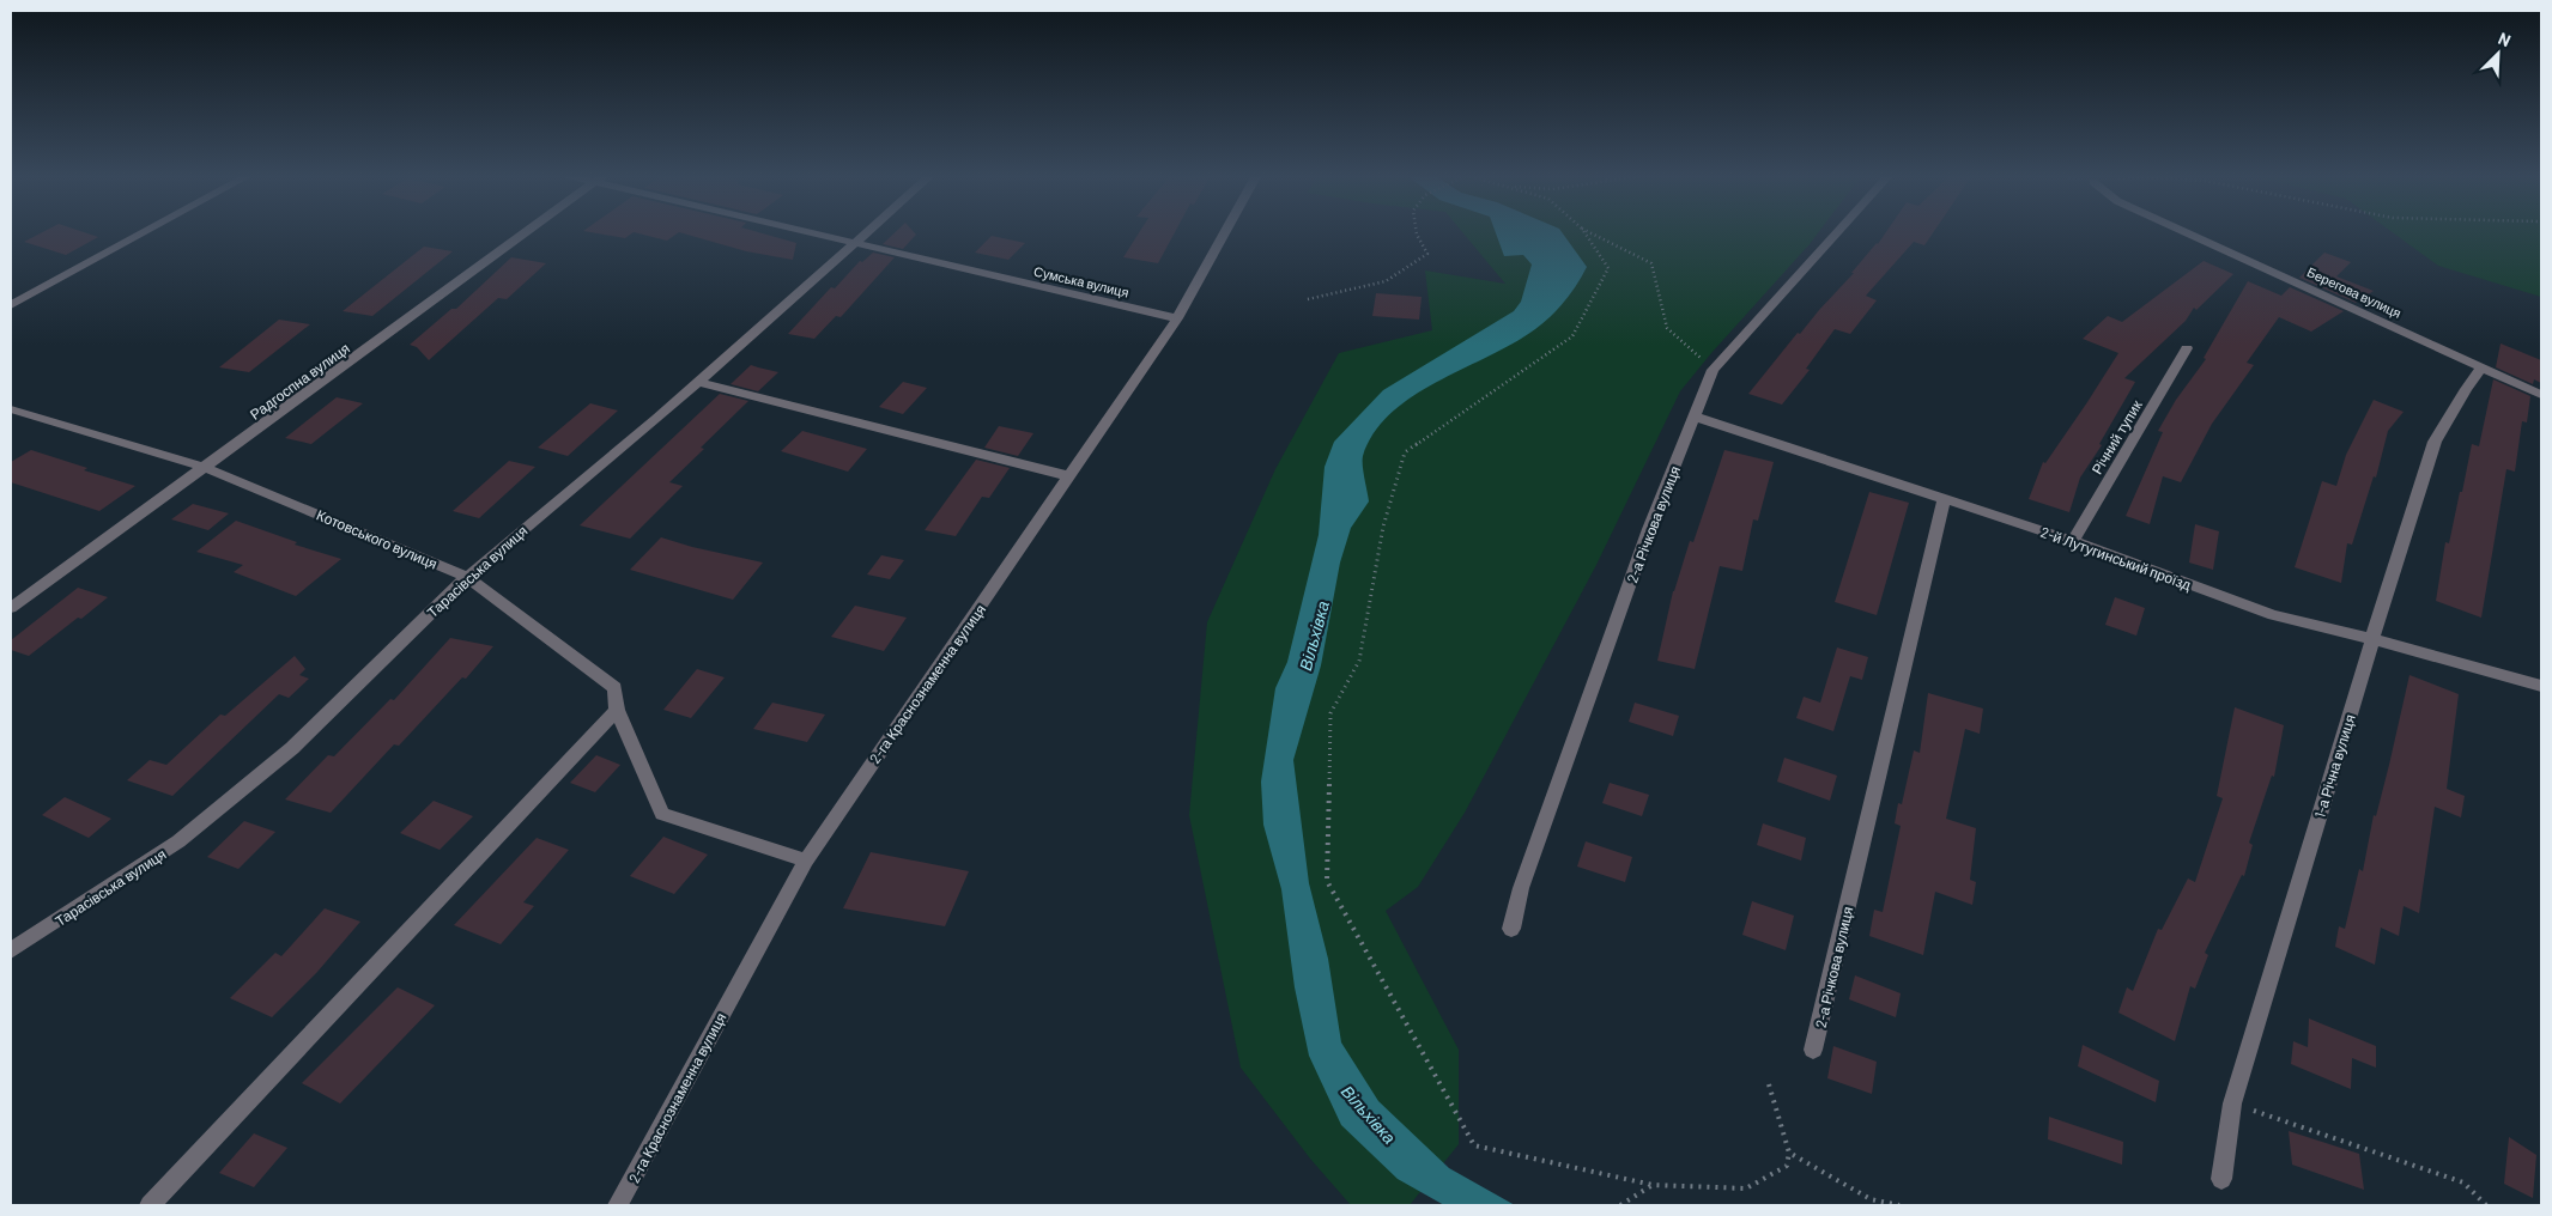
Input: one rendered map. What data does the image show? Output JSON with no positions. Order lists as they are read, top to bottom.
{
  "streets": {
    "street": [
      "Сумська вулиця",
      "Берегова вулиця",
      "Радгоспна вулиця",
      "Річний тупик",
      "2-а Річкова вулиця",
      "Котовського вулиця",
      "2-й Лутугинський проїзд",
      "Тарасівська вулиця",
      "2-га Краснознаменна вулиця",
      "1-а Річна вулиця"
    ]
  },
  "crossings": [
    ["Сумська вулиця", "Тарасівська вулиця"],
    ["Сумська вулиця", "2-га Краснознаменна вулиця"],
    ["Берегова вулиця", "1-а Річна вулиця"],
    ["Радгоспна вулиця", "Котовського вулиця"],
    ["Річний тупик", "2-й Лутугинський проїзд"],
    ["2-а Річкова вулиця", "2-й Лутугинський проїзд"],
    ["Котовського вулиця", "Тарасівська вулиця"],
    ["Котовського вулиця", "2-га Краснознаменна вулиця"],
    ["2-й Лутугинський проїзд", "1-а Річна вулиця"]
  ],
  "water": ["Вільхівка"],
  "north": "top right"
}
